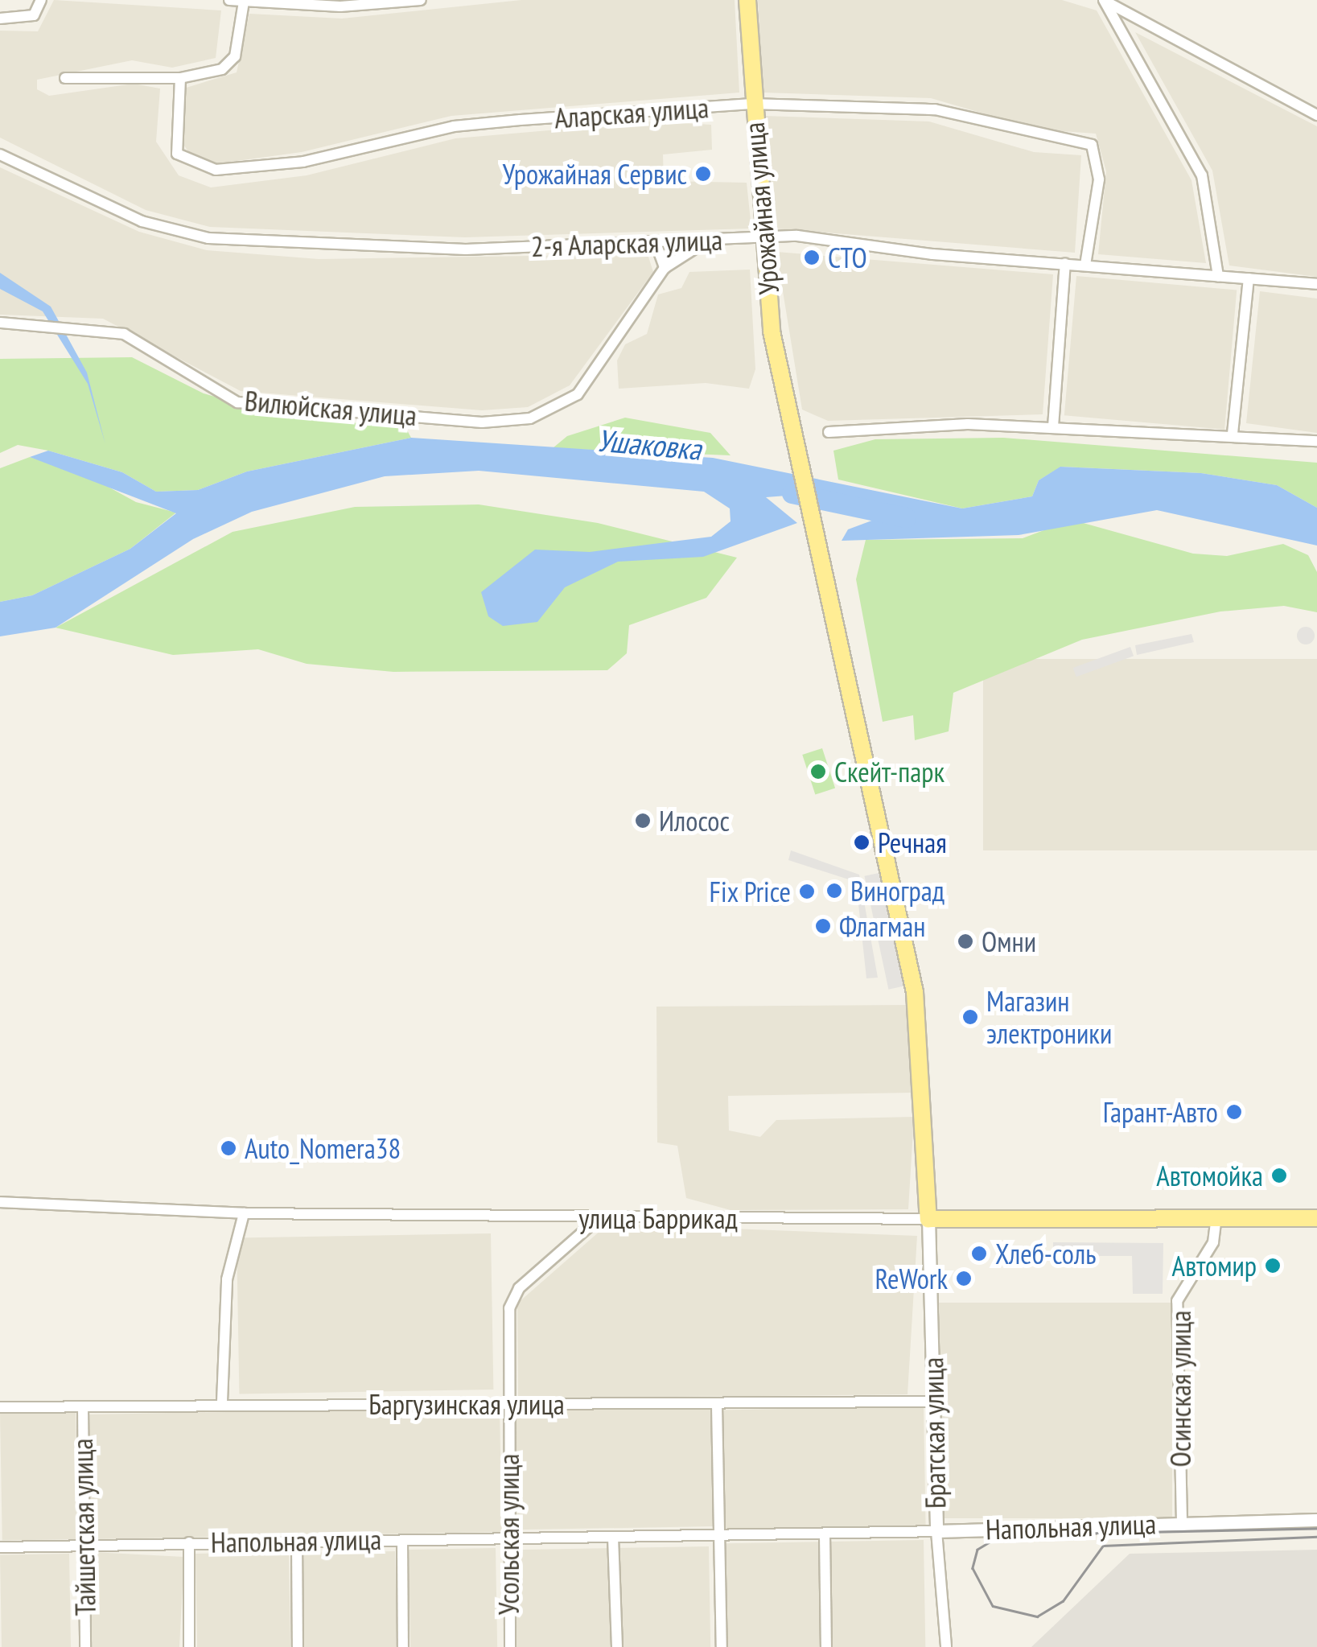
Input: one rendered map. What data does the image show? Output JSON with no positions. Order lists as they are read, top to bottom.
{
  "streets": {
    "main road": ["Урожайная улица", "улица Баррикад"],
    "street": [
      "Аларская улица",
      "2-я Аларская улица",
      "Вилюйская улица",
      "Осинская улица",
      "Баргузинская улица",
      "Братская улица",
      "Напольная улица",
      "Тайшетская улица",
      "Усольская улица"
    ]
  },
  "crossings": [
    ["Аларская улица", "Урожайная улица"],
    ["Аларская улица", "2-я Аларская улица"],
    ["Урожайная улица", "2-я Аларская улица"],
    ["Урожайная улица", "улица Баррикад"],
    ["Урожайная улица", "Братская улица"],
    ["улица Баррикад", "Осинская улица"],
    ["улица Баррикад", "Братская улица"],
    ["улица Баррикад", "Усольская улица"],
    ["Осинская улица", "Напольная улица"],
    ["Баргузинская улица", "Братская улица"],
    ["Баргузинская улица", "Тайшетская улица"],
    ["Баргузинская улица", "Усольская улица"],
    ["Братская улица", "Напольная улица"],
    ["Напольная улица", "Тайшетская улица"],
    ["Напольная улица", "Усольская улица"]
  ],
  "water": ["Ушаковка"],
  "places": [
    "Урожайная Сервис",
    "СТО",
    "Скейт-парк",
    "Илосос",
    "Речная",
    "Виноград",
    "Fix Price",
    "Флагман",
    "Омни",
    "Магазин электроники",
    "Гарант-Авто",
    "Auto_Nomera38",
    "Автомойка",
    "Хлеб-соль",
    "Автомир",
    "ReWork"
  ]
}
